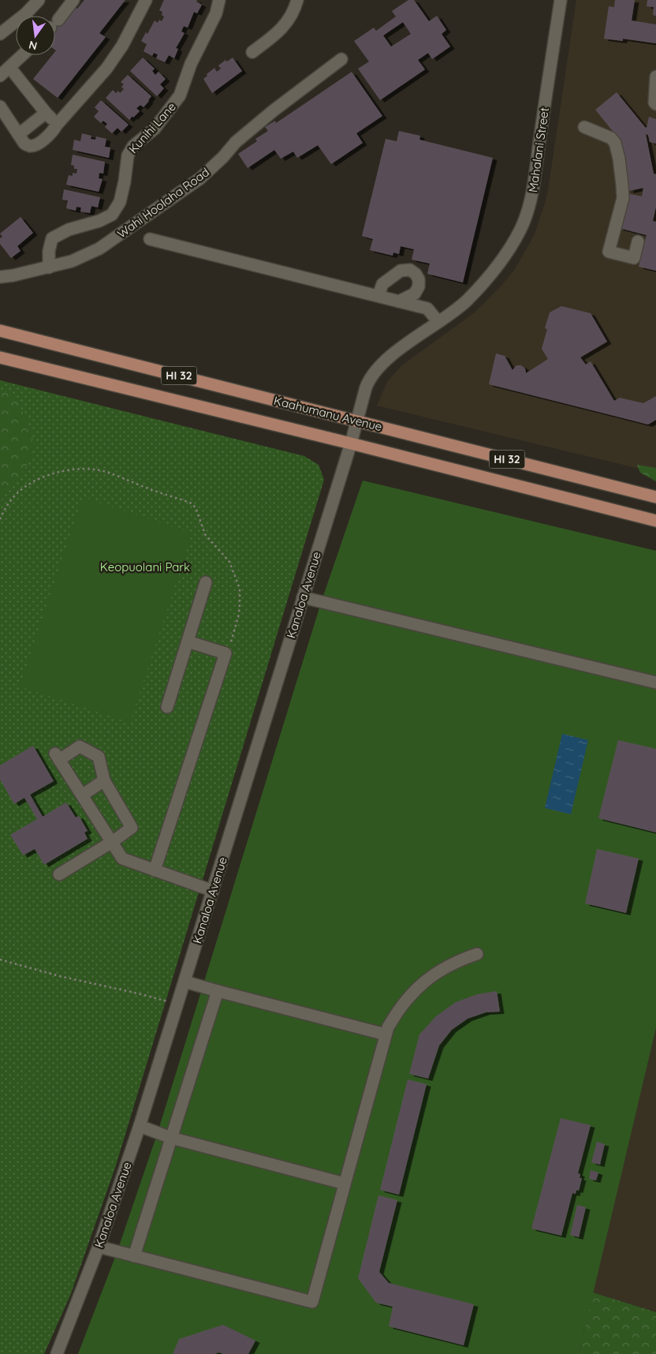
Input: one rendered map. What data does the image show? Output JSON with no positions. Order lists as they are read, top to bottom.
{
  "streets": {
    "main road": ["HI 32", "Kaahumanu Avenue"],
    "street": [
      "Kunihi Lane",
      "Mahalani Street",
      "Wahi Hoolaha Road",
      "Kanaloa Avenue"
    ]
  },
  "crossings": [
    ["Kunihi Lane", "Wahi Hoolaha Road"],
    ["Mahalani Street", "Kaahumanu Avenue"],
    ["Mahalani Street", "Kanaloa Avenue"],
    ["Kaahumanu Avenue", "Kanaloa Avenue"]
  ],
  "parks": ["Keopuolani Park"],
  "north": "bottom"
}
